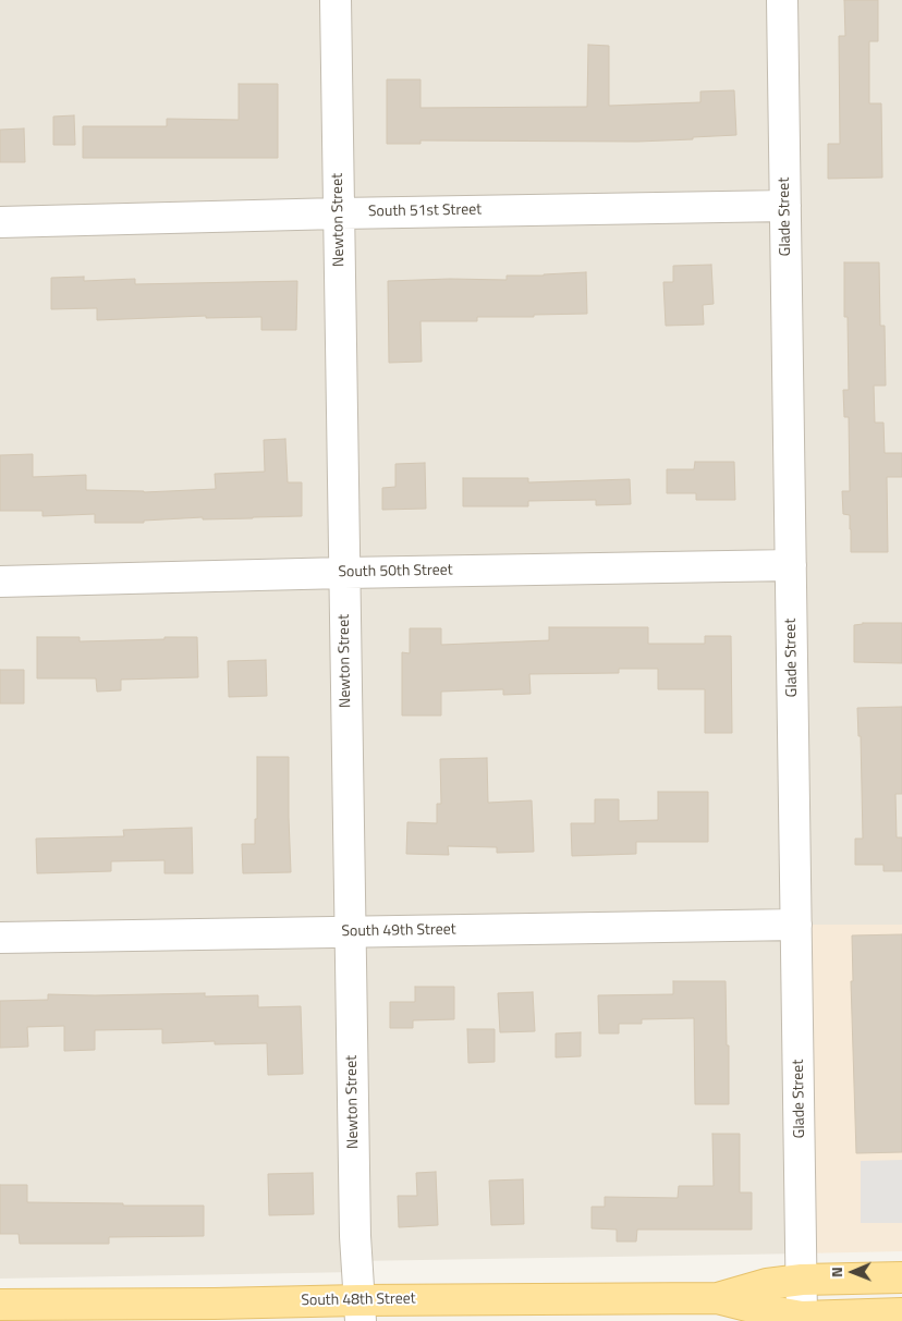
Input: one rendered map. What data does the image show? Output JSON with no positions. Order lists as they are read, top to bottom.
{
  "streets": {
    "main road": ["South 48th Street"],
    "street": [
      "South 51st Street",
      "Glade Street",
      "Newton Street",
      "South 50th Street",
      "South 49th Street"
    ]
  },
  "crossings": [
    ["South 51st Street", "Glade Street"],
    ["South 51st Street", "Newton Street"],
    ["Glade Street", "South 50th Street"],
    ["Glade Street", "South 49th Street"],
    ["Glade Street", "South 48th Street"],
    ["Newton Street", "South 50th Street"],
    ["Newton Street", "South 49th Street"],
    ["Newton Street", "South 48th Street"]
  ],
  "north": "left"
}
